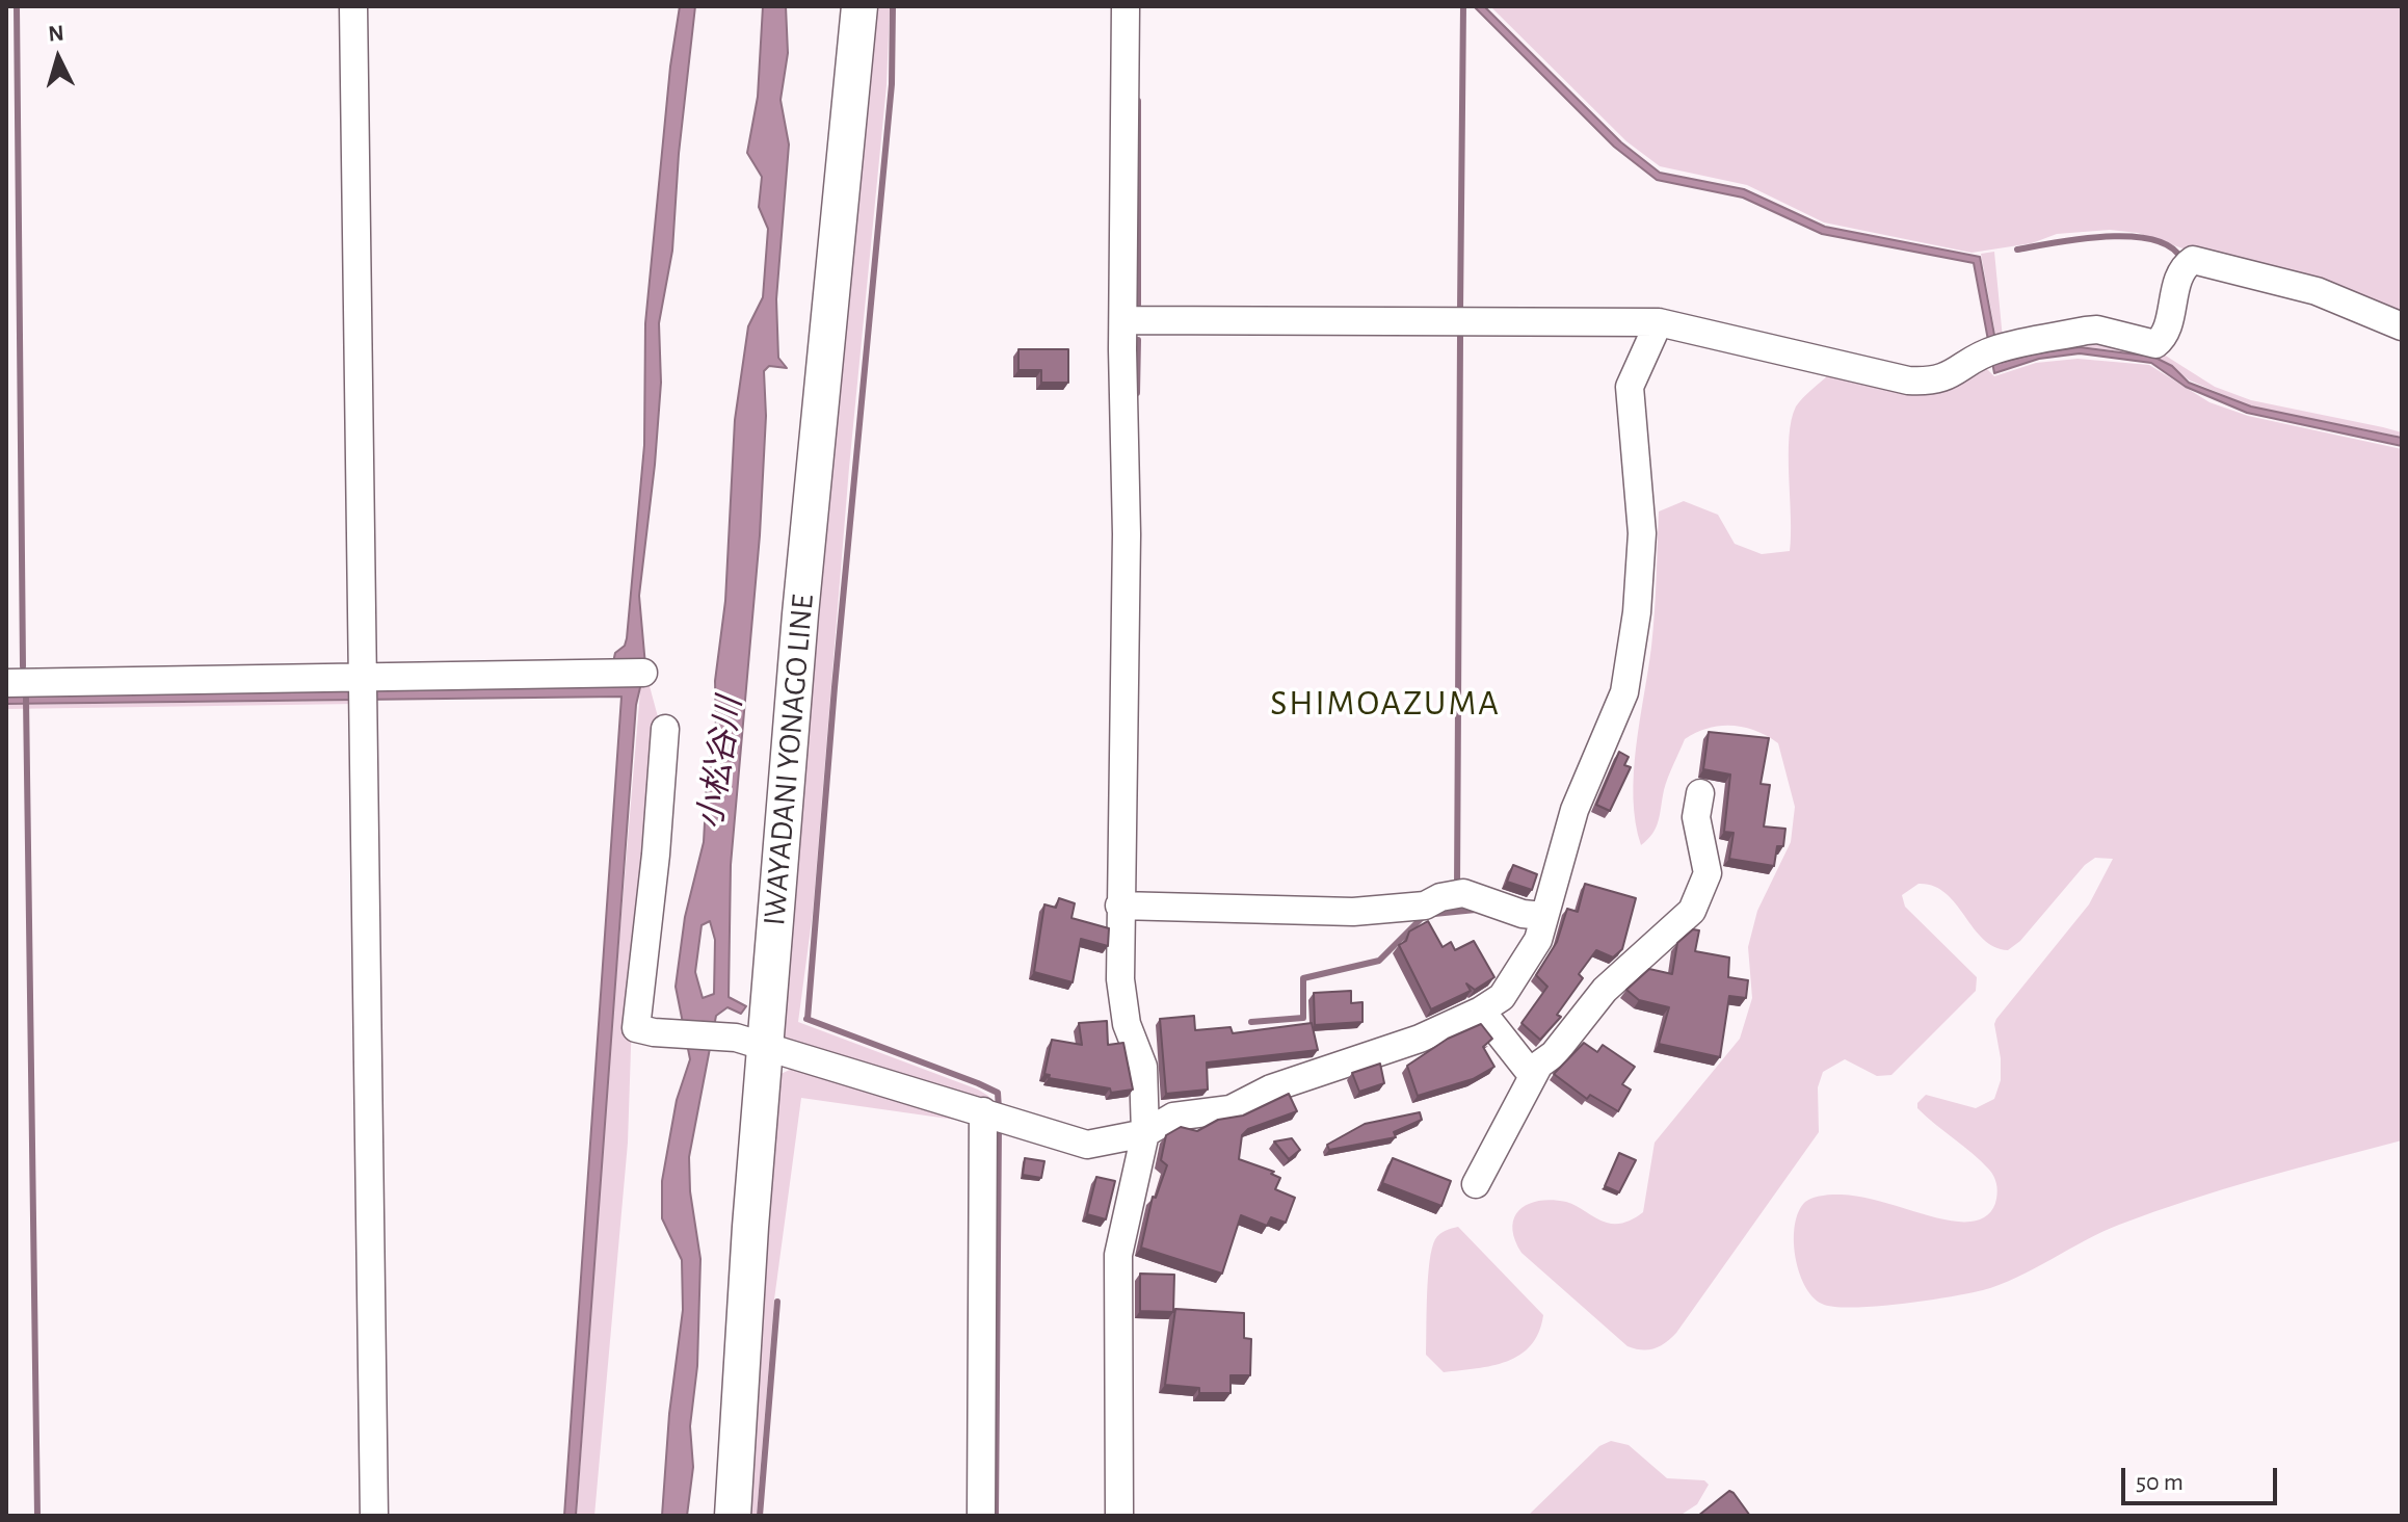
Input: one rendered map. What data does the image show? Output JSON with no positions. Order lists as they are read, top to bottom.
{
  "streets": {
    "main road": ["IWAYADANI YONAGO LINE"]
  },
  "districts": ["SHIMOAZUMA"],
  "water": ["小松谷川"],
  "scale_bar": "50 m",
  "north": "top"
}
